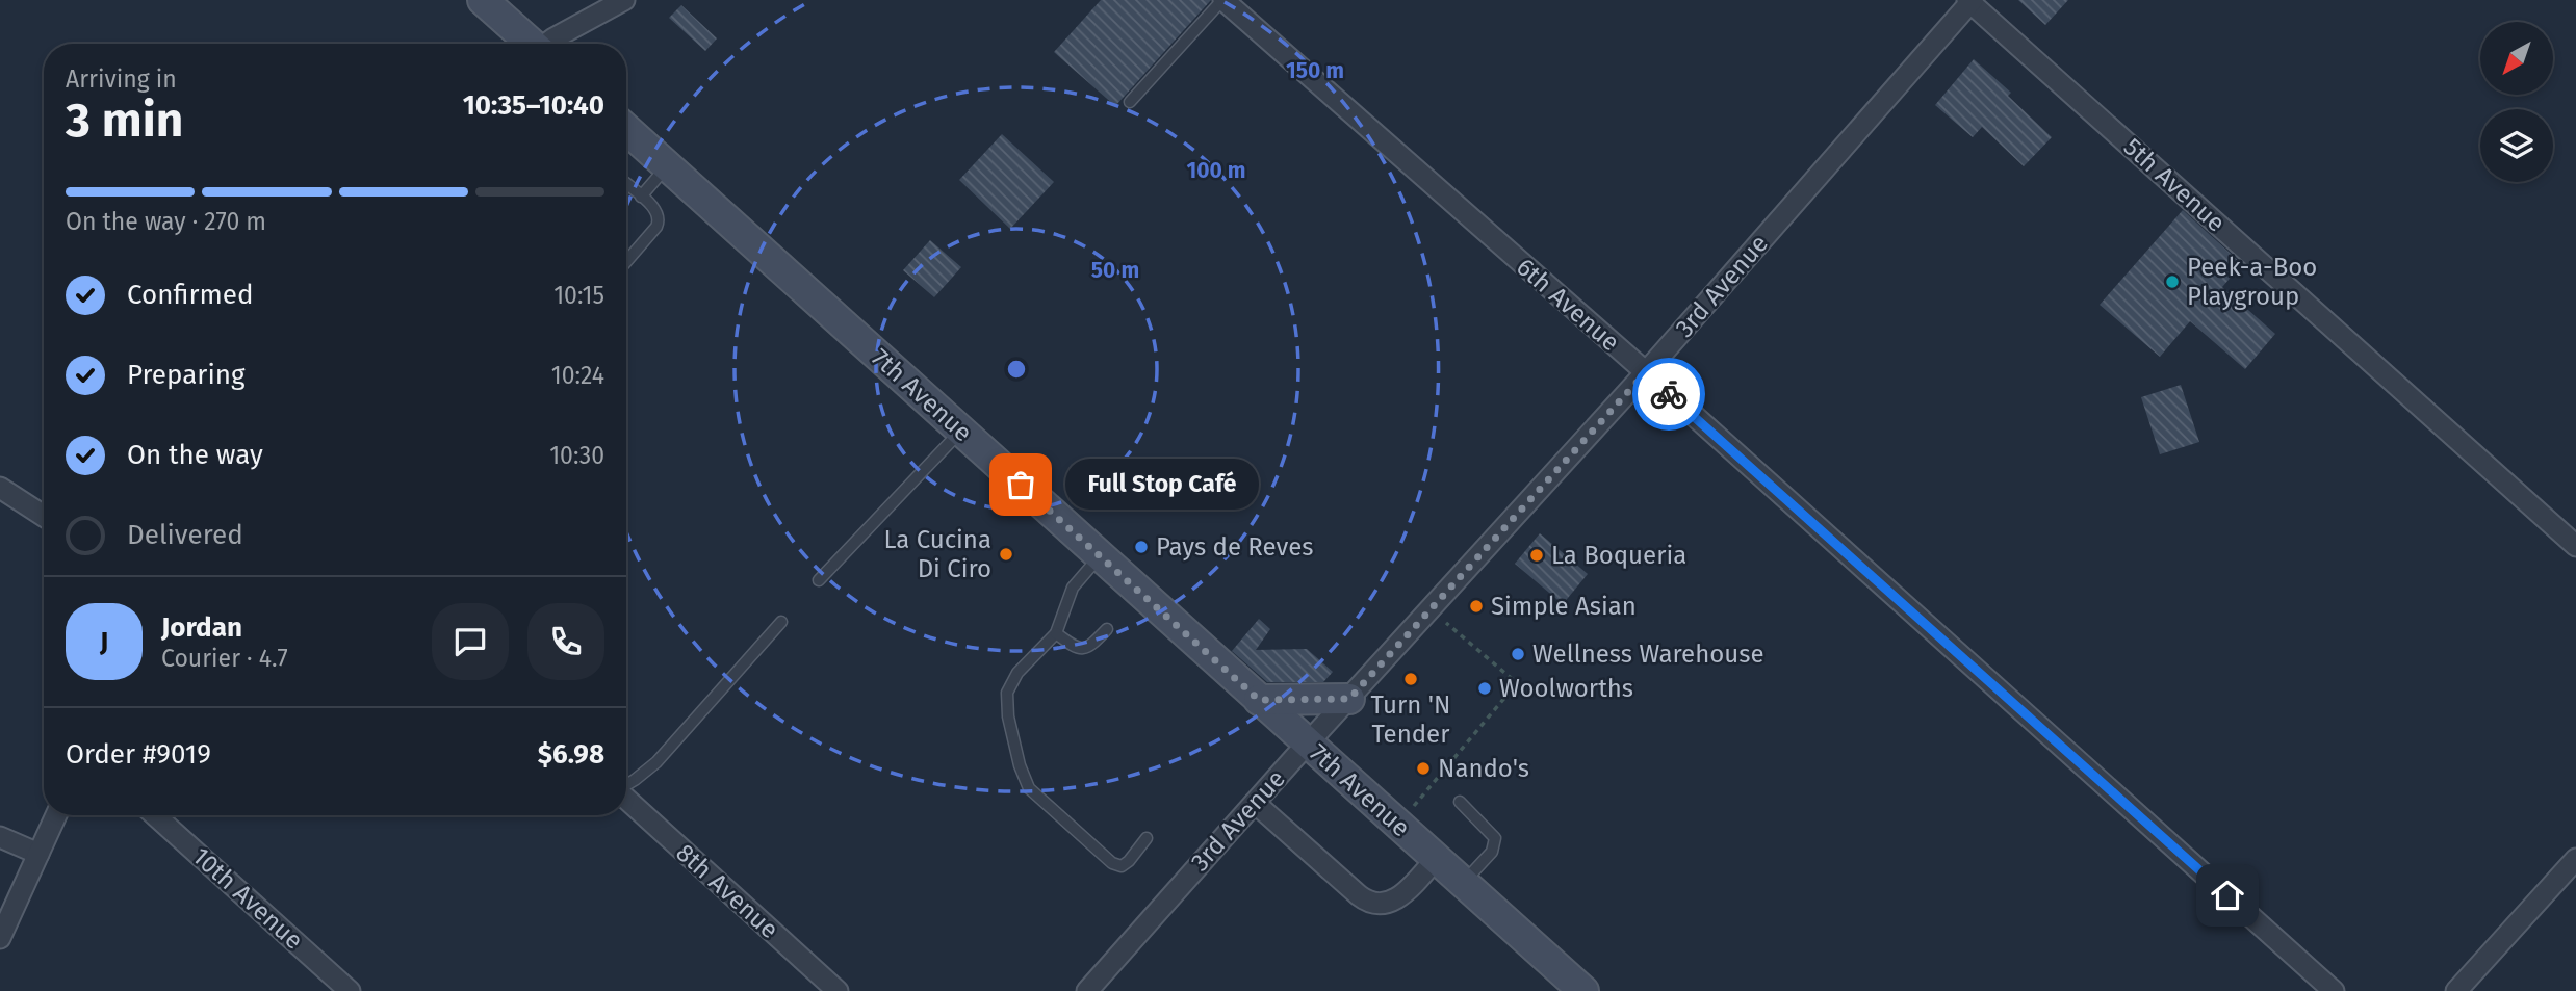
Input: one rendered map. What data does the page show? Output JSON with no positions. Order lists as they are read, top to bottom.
{
  "streets": {
    "main road": ["7th Avenue"],
    "street": [
      "5th Avenue",
      "3rd Avenue",
      "6th Avenue",
      "8th Avenue",
      "10th Avenue"
    ]
  },
  "crossings": [
    ["5th Avenue", "3rd Avenue"],
    ["3rd Avenue", "6th Avenue"],
    ["3rd Avenue", "7th Avenue"]
  ],
  "places": [
    "Peek-a-Boo Playgroup",
    "Full Stop Café",
    "Pays de Reves",
    "La Cucina Di Ciro",
    "La Boqueria",
    "Simple Asian",
    "Wellness Warehouse",
    "Turn 'N Tender",
    "Woolworths",
    "Nando's"
  ],
  "north": "bottom left",
  "page": {
    "heading": ["3 min", "Arriving in", "10:35–10:40"],
    "panel": [
      "Jordan",
      "Courier · 4.7",
      "Order #9019",
      "$6.98"
    ],
    "bar": "On the way · 270 m",
    "list": [
      ["Confirmed", "10:15"],
      ["Preparing", "10:24"],
      ["On the way", "10:30"],
      "Delivered"
    ],
    "bubble": "Full Stop Café",
    "round": "J"
  },
  "rings": ["150 m", "100 m", "50 m"]
}
